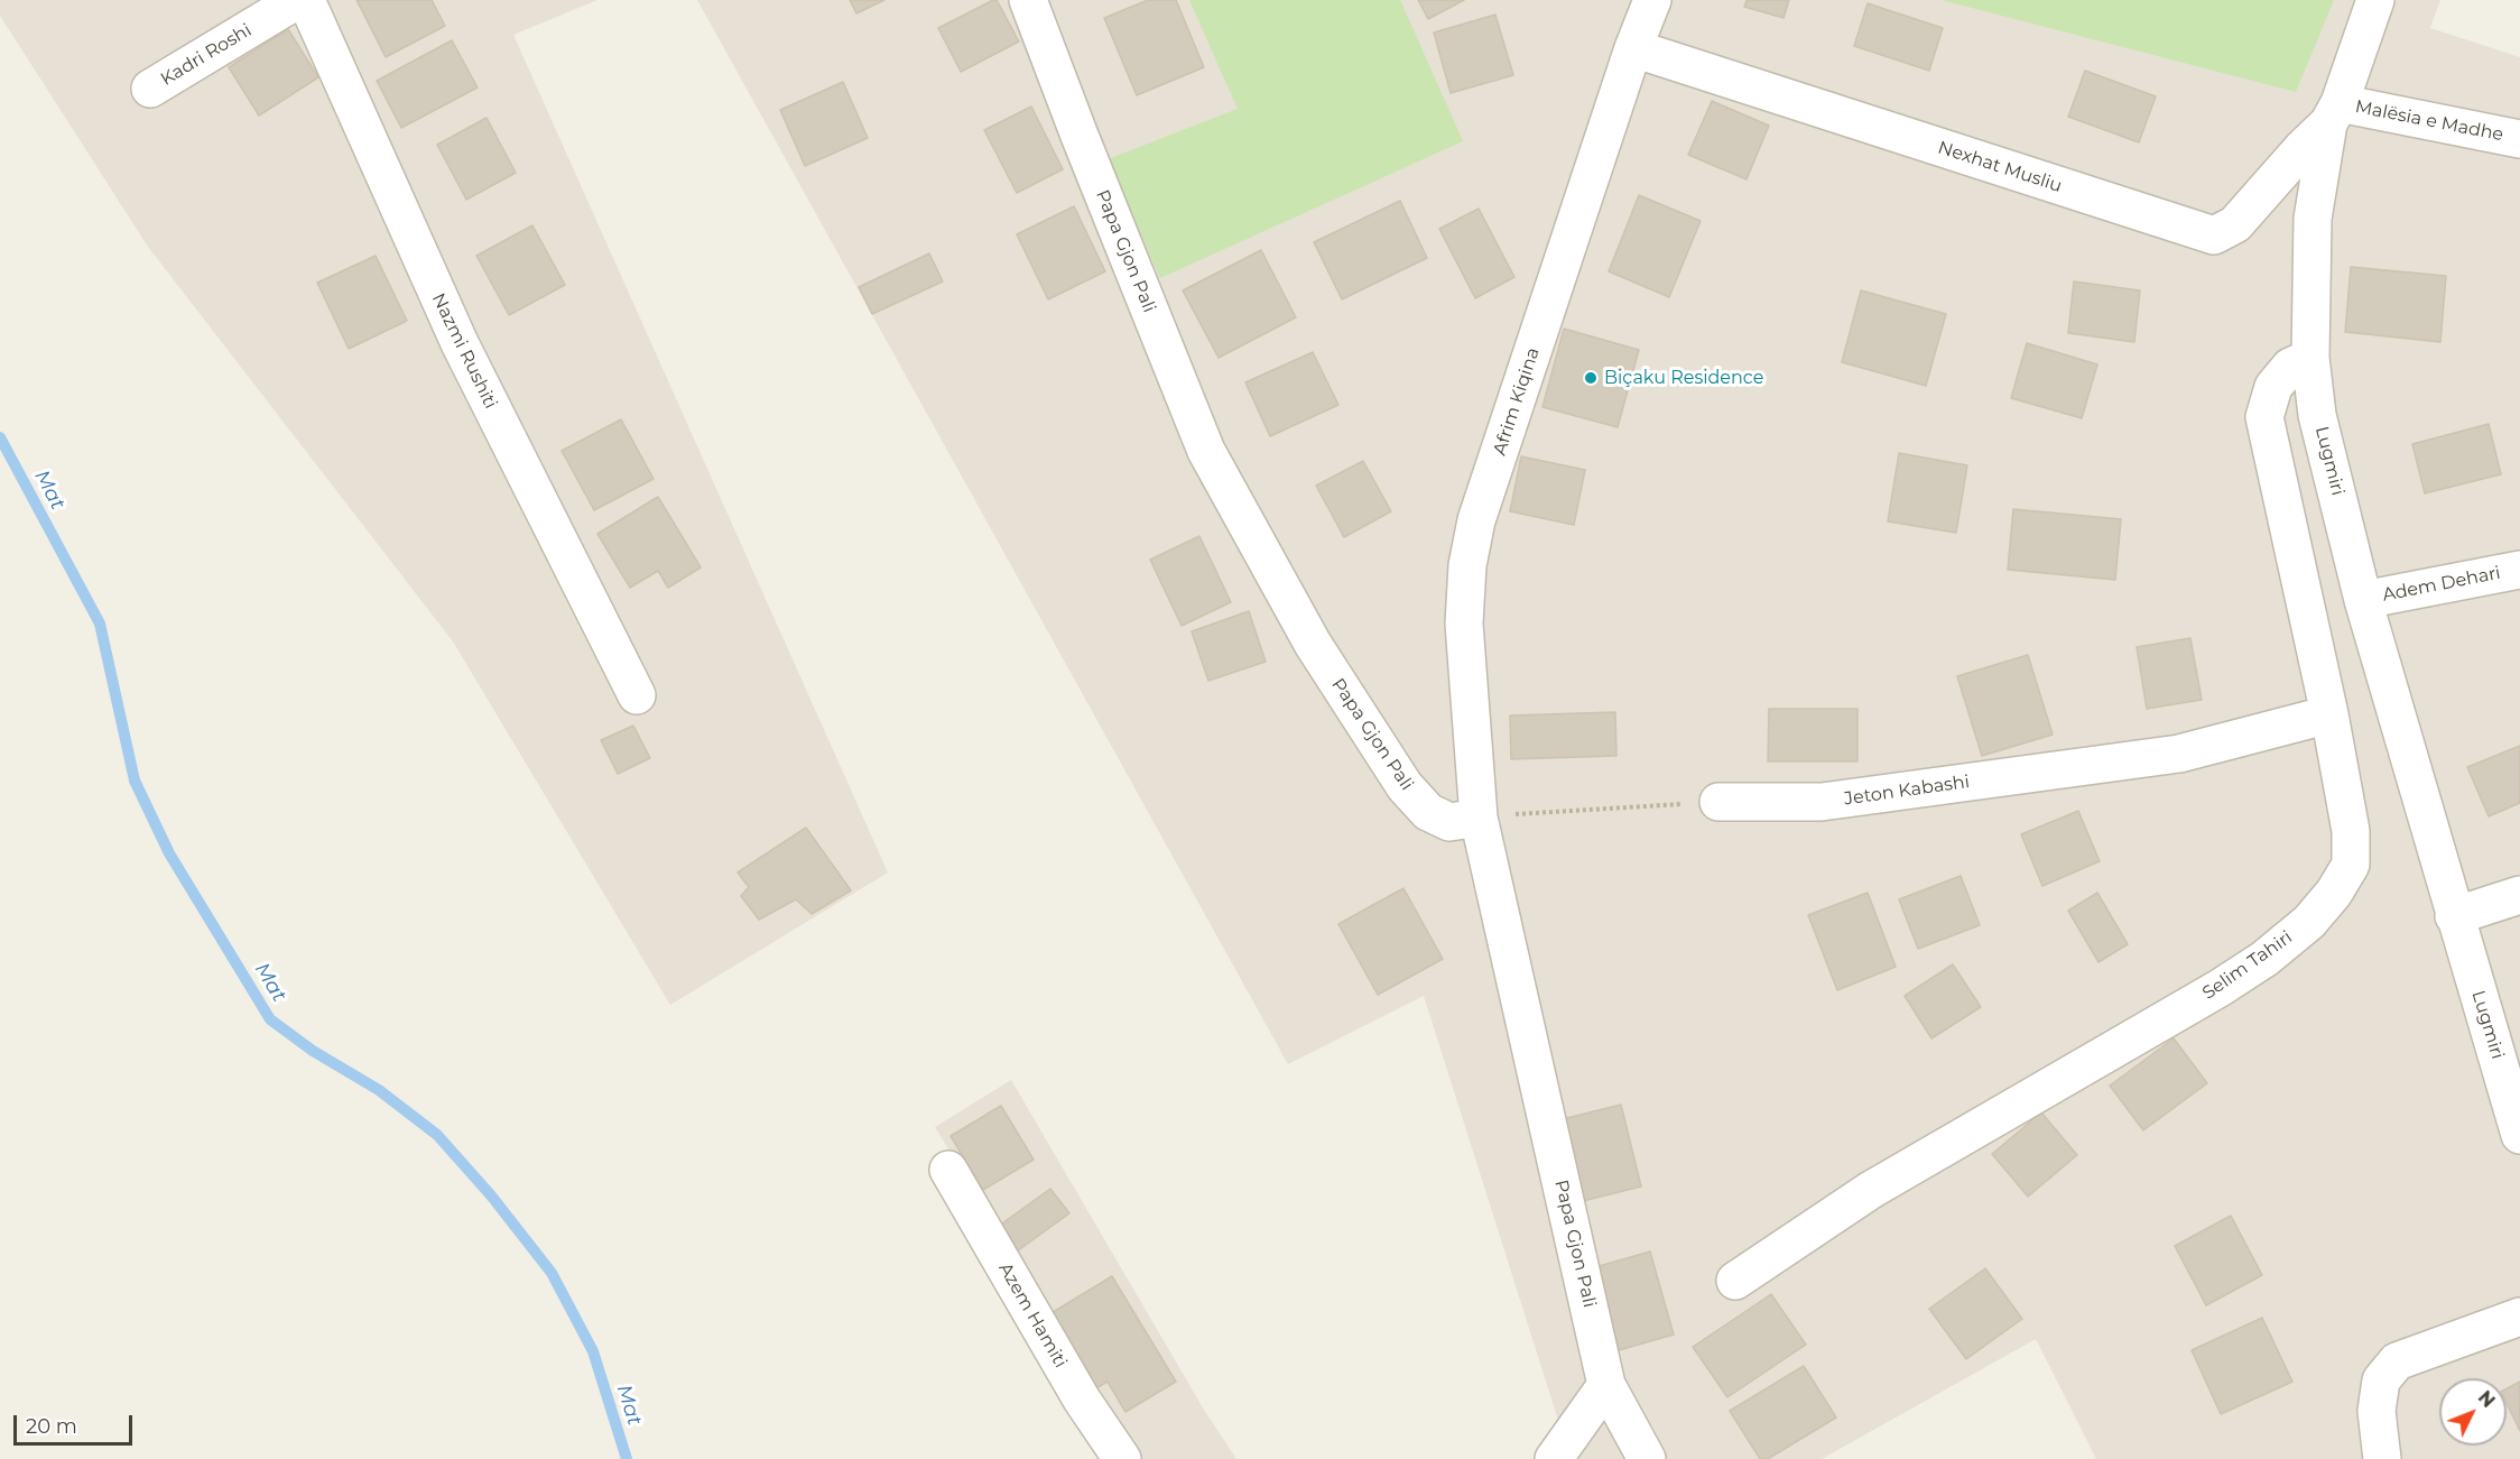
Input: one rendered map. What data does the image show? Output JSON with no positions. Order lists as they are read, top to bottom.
{
  "streets": {
    "street": [
      "Kadri Roshi",
      "Malësia e Madhe",
      "Nexhat Musliu",
      "Papa Gjon Pali",
      "Nazmi Rushiti",
      "Afrim Kiqina",
      "Lugmiri",
      "Adem Dehari",
      "Jeton Kabashi",
      "Selim Tahiri",
      "Azem Hamiti"
    ]
  },
  "crossings": [
    ["Malësia e Madhe", "Nexhat Musliu"],
    ["Malësia e Madhe", "Lugmiri"],
    ["Nexhat Musliu", "Afrim Kiqina"],
    ["Nexhat Musliu", "Lugmiri"],
    ["Papa Gjon Pali", "Afrim Kiqina"],
    ["Lugmiri", "Adem Dehari"],
    ["Lugmiri", "Selim Tahiri"],
    ["Jeton Kabashi", "Selim Tahiri"]
  ],
  "water": ["Mat"],
  "places": ["Biçaku Residence"],
  "scale_bar": "20 m",
  "north": "top right"
}
